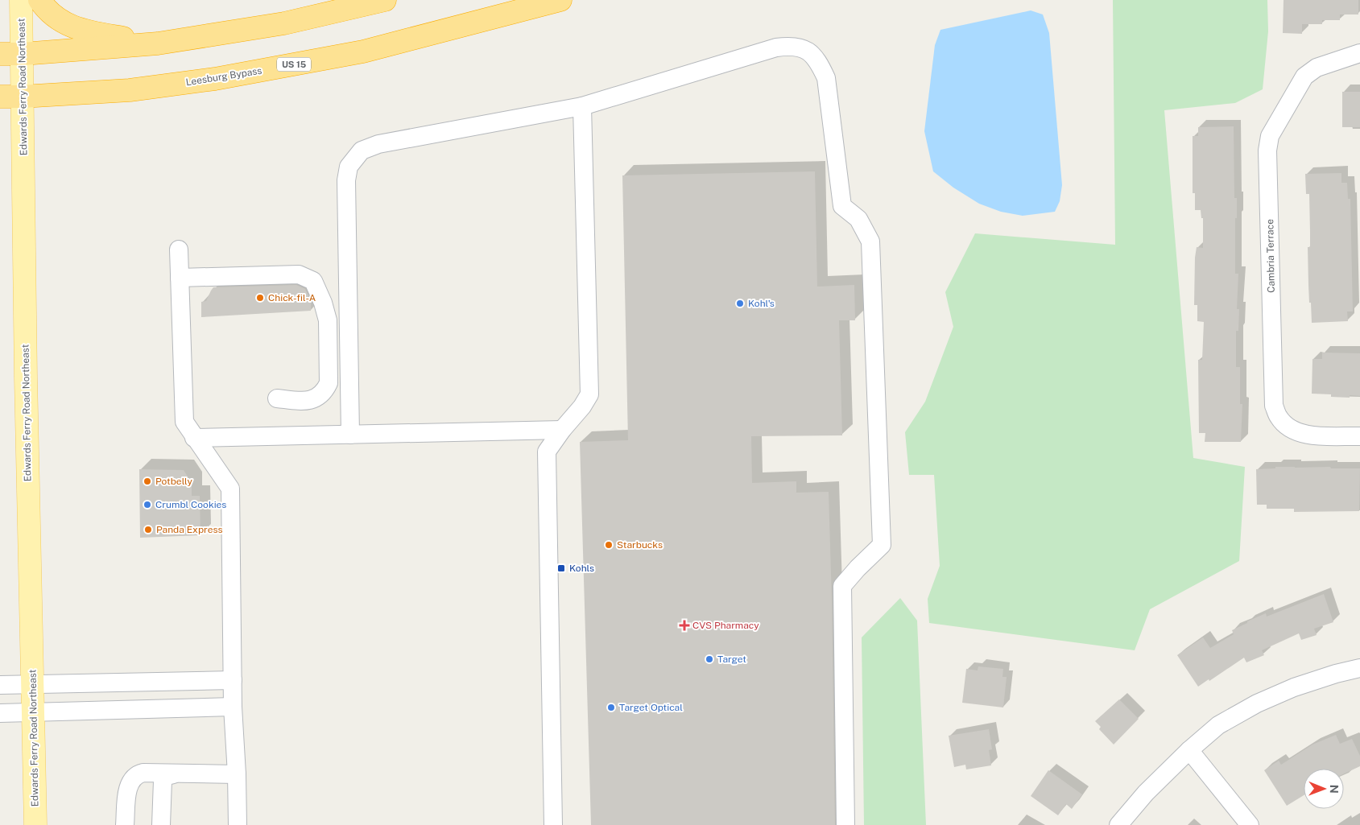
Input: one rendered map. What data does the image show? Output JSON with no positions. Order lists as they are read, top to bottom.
{
  "streets": {
    "highway": ["US 15", "Leesburg Bypass"],
    "main road": ["Edwards Ferry Road Northeast"],
    "street": ["Cambria Terrace"]
  },
  "crossings": [
    ["Leesburg Bypass", "Edwards Ferry Road Northeast"]
  ],
  "places": {
    "other": [
      "Chick-fil-A",
      "Kohl's",
      "Potbelly",
      "Crumbl Cookies",
      "Panda Express",
      "Starbucks",
      "Target",
      "Target Optical"
    ],
    "transit": ["Kohls"],
    "health": ["CVS Pharmacy"]
  },
  "north": "right"
}
